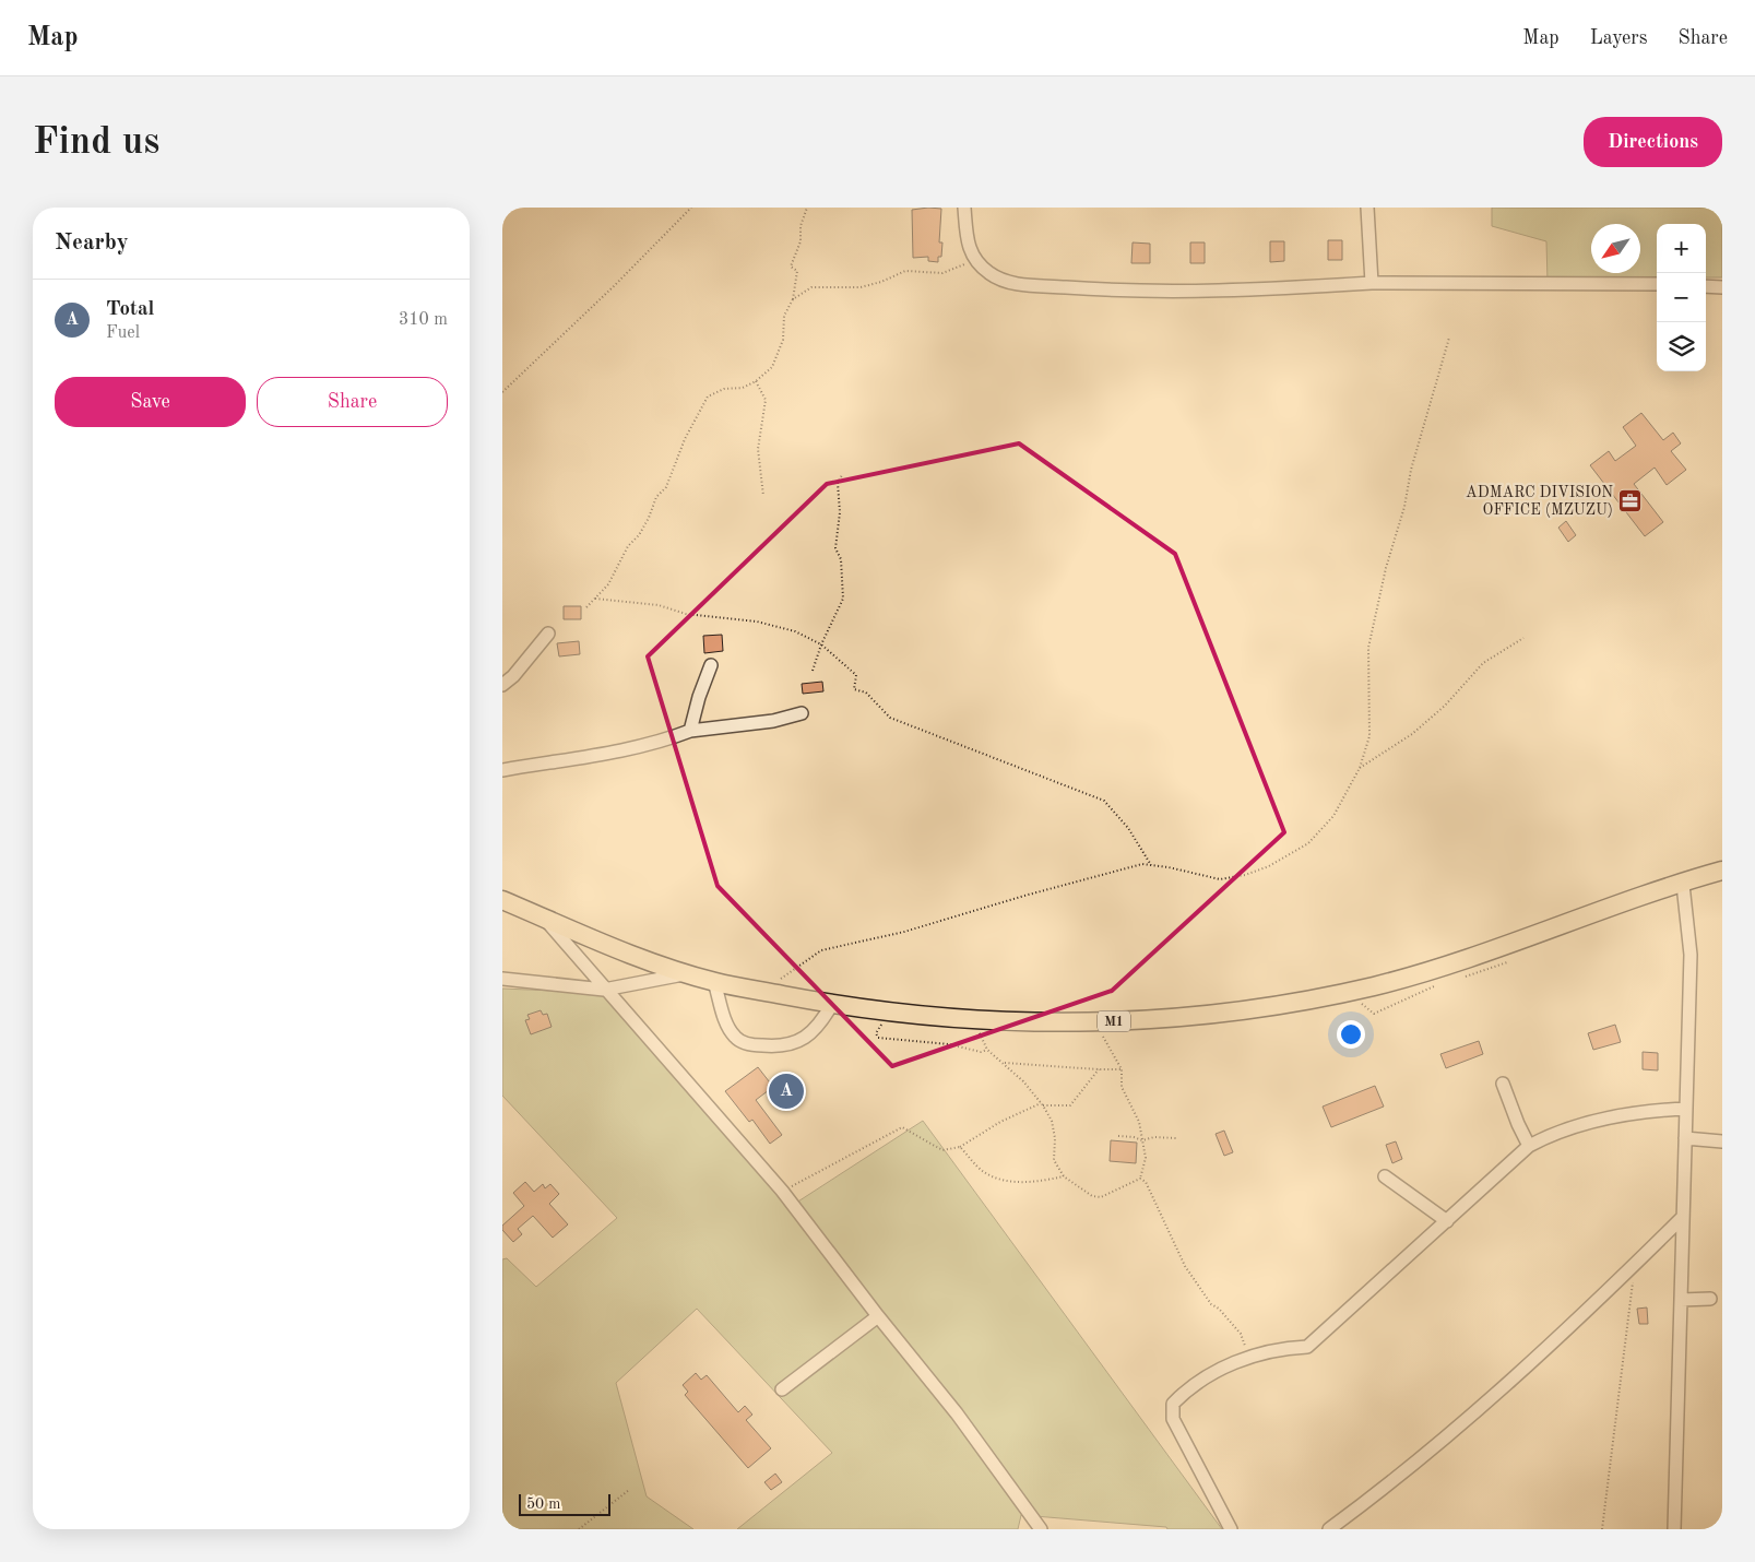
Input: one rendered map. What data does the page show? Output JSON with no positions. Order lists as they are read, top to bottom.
{
  "streets": {
    "highway": ["M1"]
  },
  "places": {
    "office": ["ADMARC DIVISION OFFICE (MZUZU)"]
  },
  "scale_bar": "50 m",
  "north": "bottom left",
  "page": {
    "header": "Map",
    "nav": ["Map", "Layers", "Share"],
    "buttons": [
      "Directions",
      ["Save", "Share"]
    ],
    "title": "Find us",
    "heading": "Nearby",
    "map_buttons": ["+", "−"],
    "list": [
      {
        "mark": "A",
        "name": "Total",
        "note": "Fuel",
        "value": "310 m"
      }
    ],
    "pins": "A",
    "scale": "50 m"
  }
}
